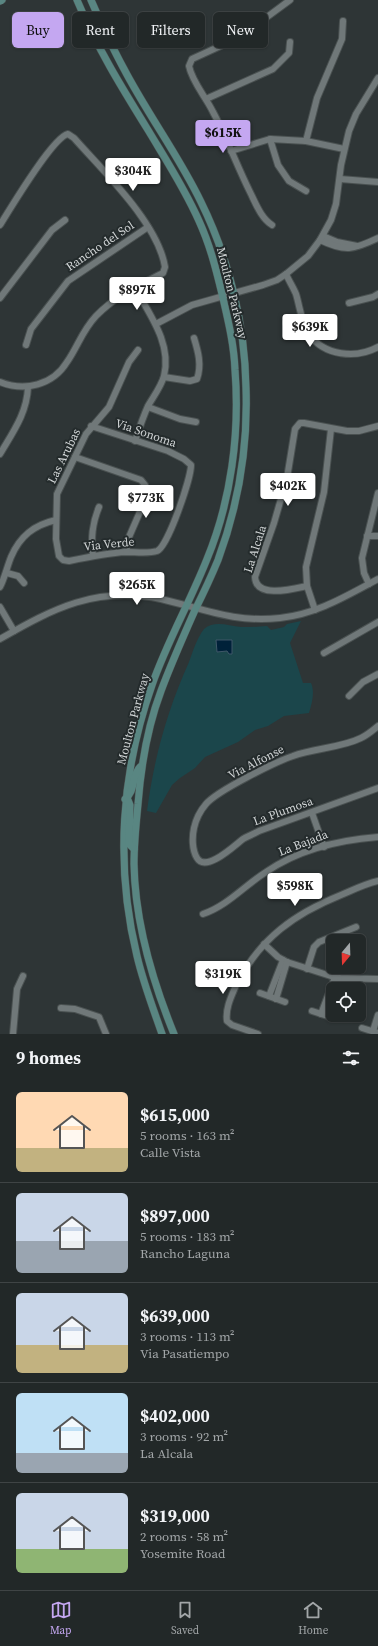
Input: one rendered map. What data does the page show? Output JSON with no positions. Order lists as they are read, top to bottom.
{
  "streets": {
    "main road": ["Moulton Parkway"],
    "street": [
      "Rancho del Sol",
      "Via Sonoma",
      "Las Arubas",
      "Via Verde",
      "La Alcala",
      "Via Alfonse",
      "La Plumosa",
      "La Bajada"
    ]
  },
  "crossings": [
    ["Via Sonoma", "Las Arubas"],
    ["Via Sonoma", "Via Verde"],
    ["Las Arubas", "Via Verde"],
    ["Via Alfonse", "La Plumosa"]
  ],
  "north": "bottom",
  "page": {
    "chip": [
      "Buy",
      "Rent",
      "Filters",
      "New"
    ],
    "price": [
      "$615K",
      "$304K",
      "$897K",
      "$639K",
      "$402K",
      "$773K",
      "$265K",
      "$598K",
      "$319K"
    ],
    "heading": "9 homes",
    "list": [
      {
        "name": "$615,000",
        "note": "5 rooms · 163 m² · Calle Vista"
      },
      {
        "name": "$897,000",
        "note": "5 rooms · 183 m² · Rancho Laguna"
      },
      {
        "name": "$639,000",
        "note": "3 rooms · 113 m² · Via Pasatiempo"
      },
      {
        "name": "$402,000",
        "note": "3 rooms · 92 m² · La Alcala"
      },
      {
        "name": "$319,000",
        "note": "2 rooms · 58 m² · Yosemite Road"
      }
    ],
    "tabs": ["Map", "Saved", "Home"]
  }
}
